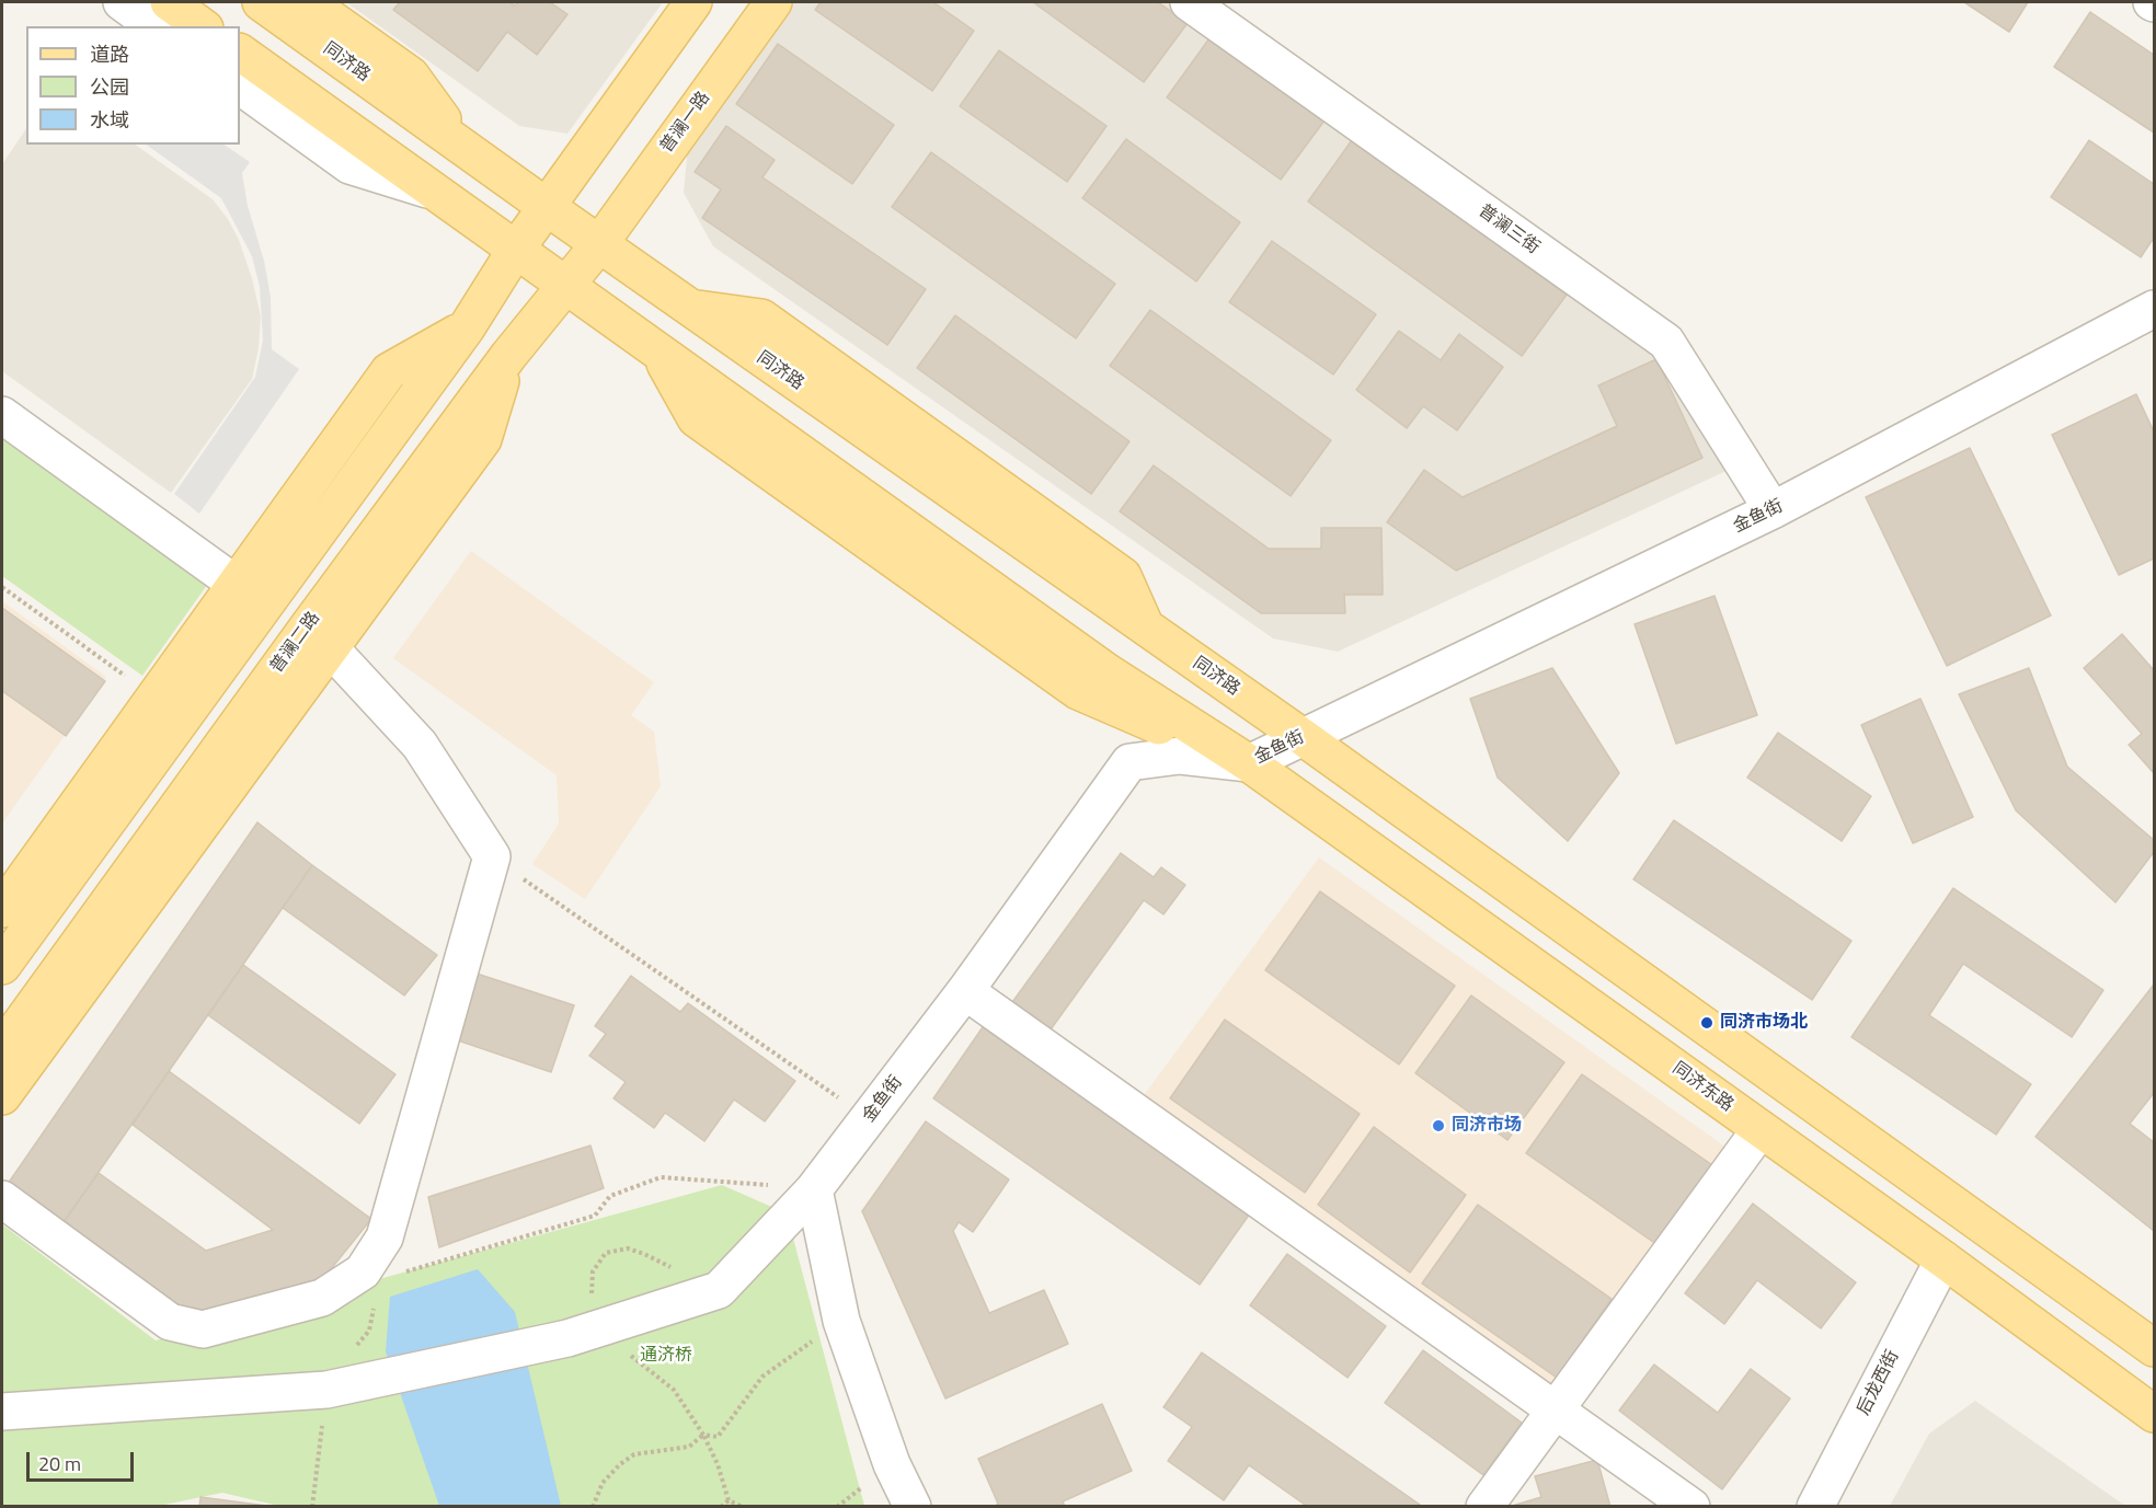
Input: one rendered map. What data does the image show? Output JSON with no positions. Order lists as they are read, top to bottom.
{
  "streets": {
    "main road": [
      "同济路",
      "普澜一路",
      "普澜二路",
      "同济东路"
    ],
    "street": ["普澜三街", "金鱼街", "后龙西街"]
  },
  "crossings": [
    ["同济路", "普澜一路"],
    ["同济路", "金鱼街"],
    ["同济路", "普澜二路"],
    ["普澜一路", "普澜二路"],
    ["普澜三街", "金鱼街"],
    ["金鱼街", "同济东路"],
    ["同济东路", "后龙西街"]
  ],
  "parks": ["通济桥"],
  "places": ["同济市场北", "同济市场"],
  "legend": ["道路", "公园", "水域"],
  "scale_bar": "20 m"
}
